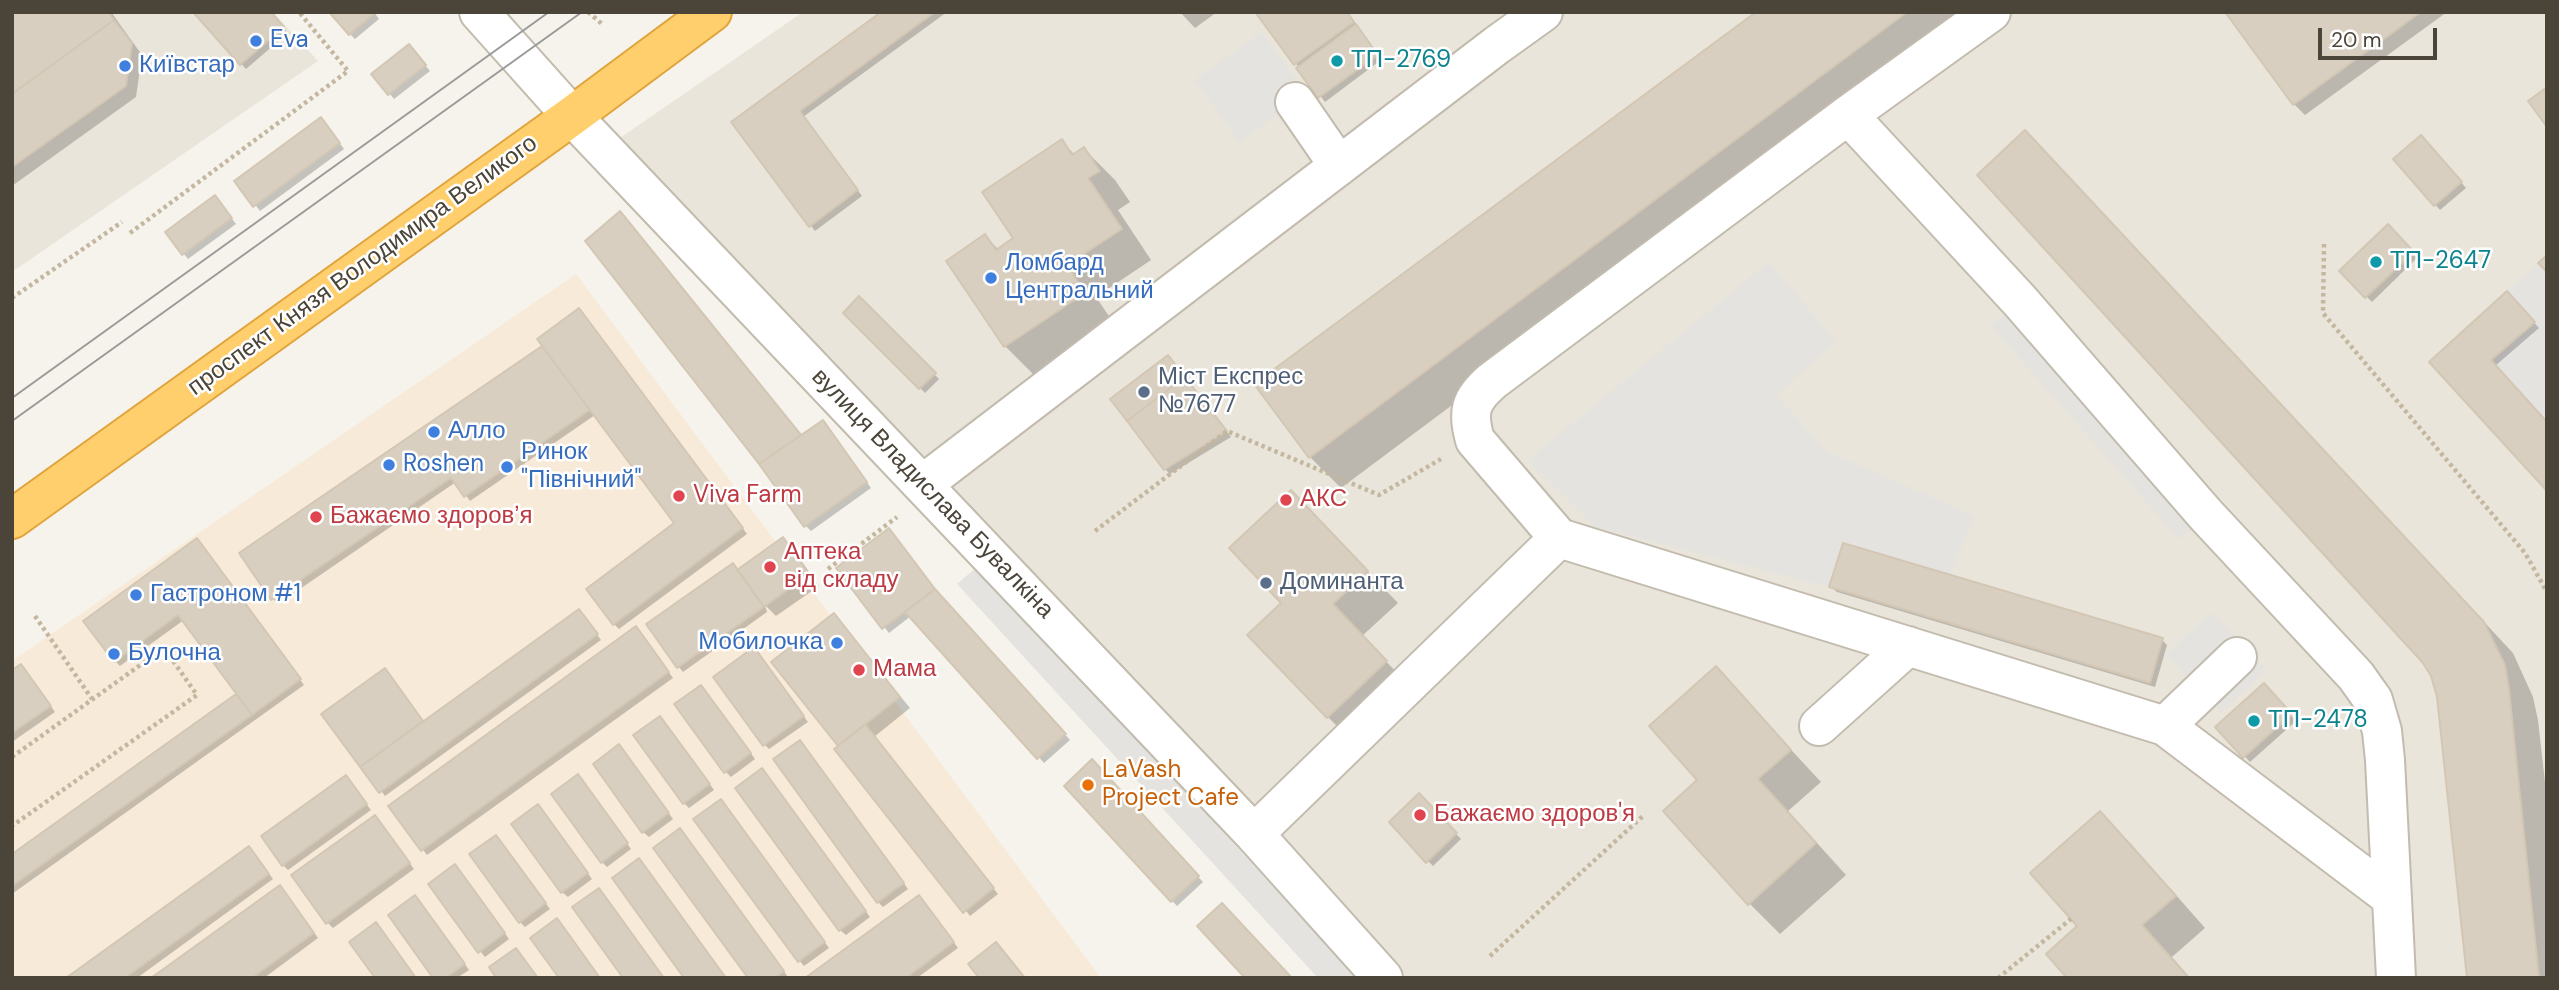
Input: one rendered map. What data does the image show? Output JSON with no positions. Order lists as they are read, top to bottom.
{
  "streets": {
    "highway": ["проспект Князя Володимира Великого"],
    "street": ["вулиця Владислава Бувалкіна"]
  },
  "crossings": [
    ["проспект Князя Володимира Великого", "вулиця Владислава Бувалкіна"]
  ],
  "places": [
    "Eva",
    "ТП-2769",
    "Київстар",
    "ТП-2647",
    "Ломбард Центральний",
    "Міст Експрес №7677",
    "Алло",
    "Roshen",
    "Ринок \"Північний\"",
    "Viva Farm",
    "АКС",
    "Бажаємо здоровʼя",
    "Аптека від складу",
    "Доминанта",
    "Гастроном #1",
    "Мобилочка",
    "Булочна",
    "Мама",
    "ТП-2478",
    "LaVash Project Cafe",
    "Бажаємо здоров'я"
  ],
  "scale_bar": "20 m"
}
